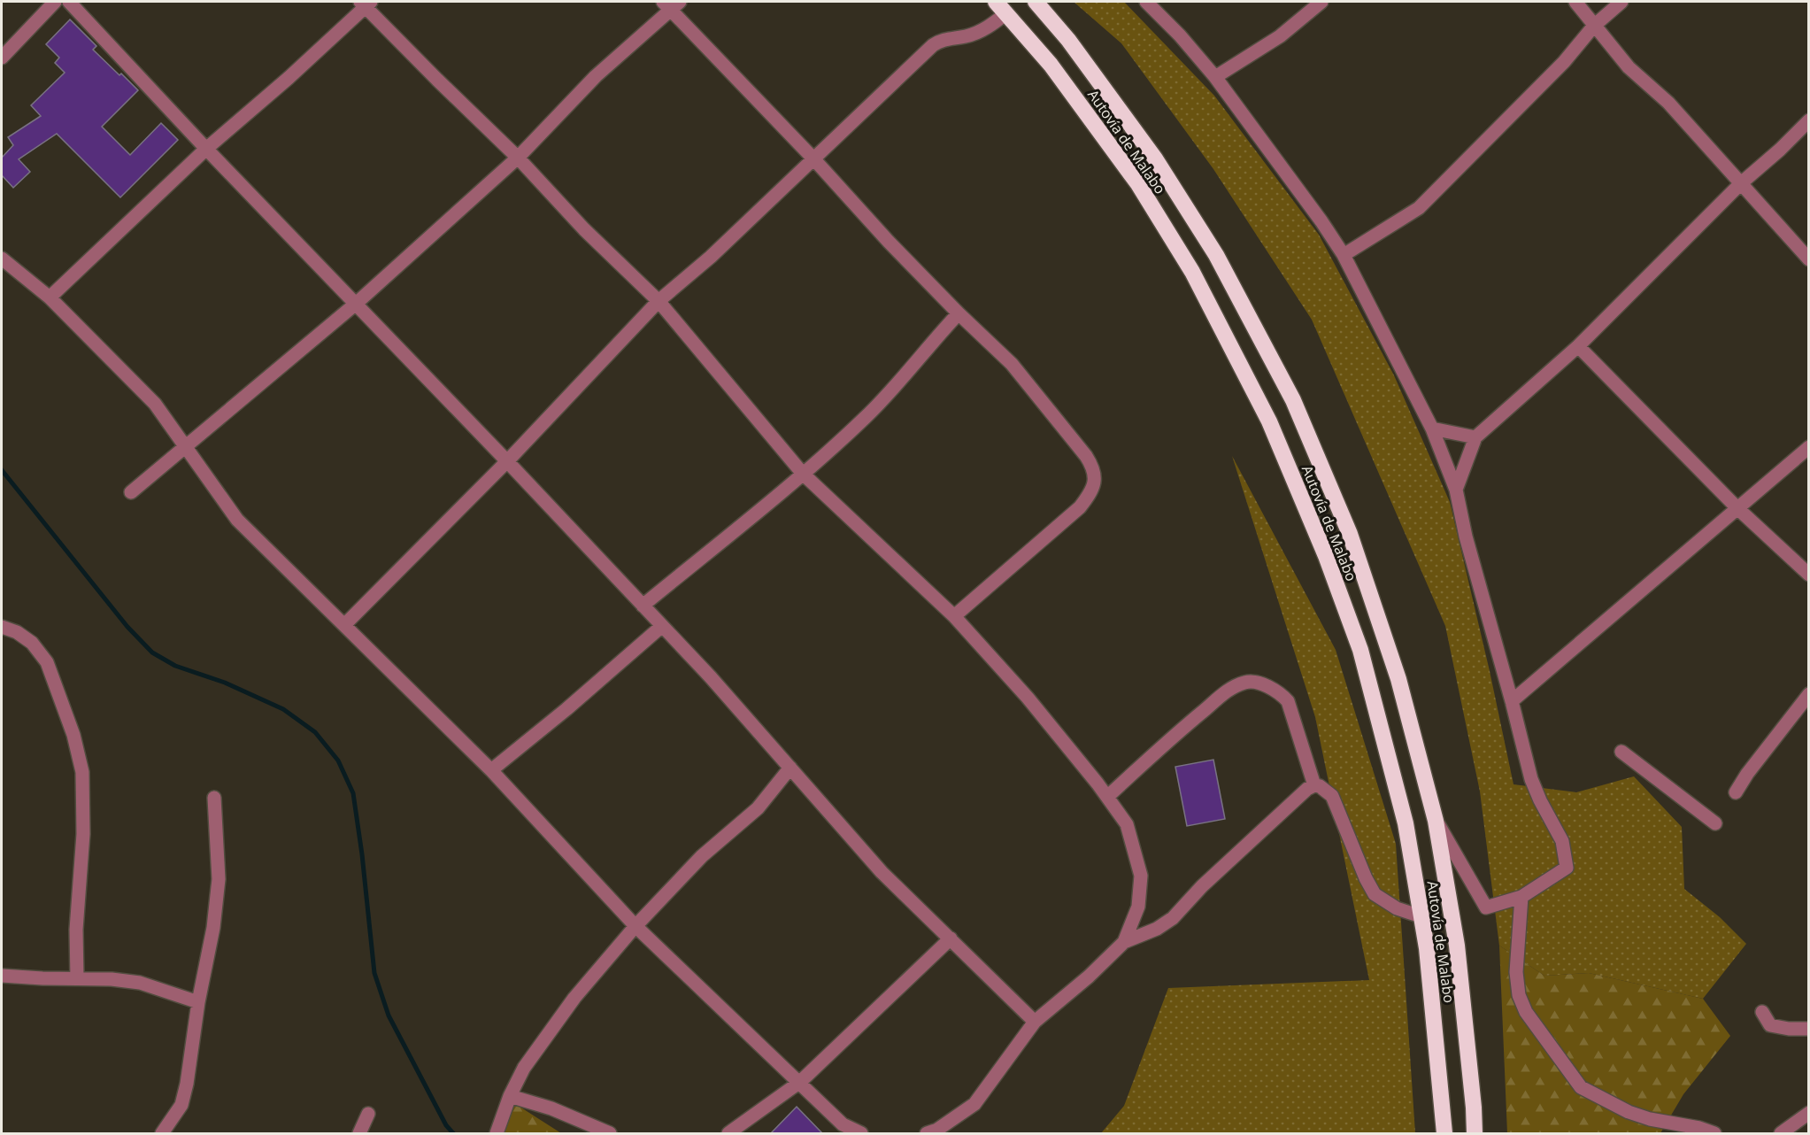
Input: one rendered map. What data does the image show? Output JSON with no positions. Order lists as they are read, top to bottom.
{
  "streets": {
    "highway": ["Autovía de Malabo"]
  }
}
